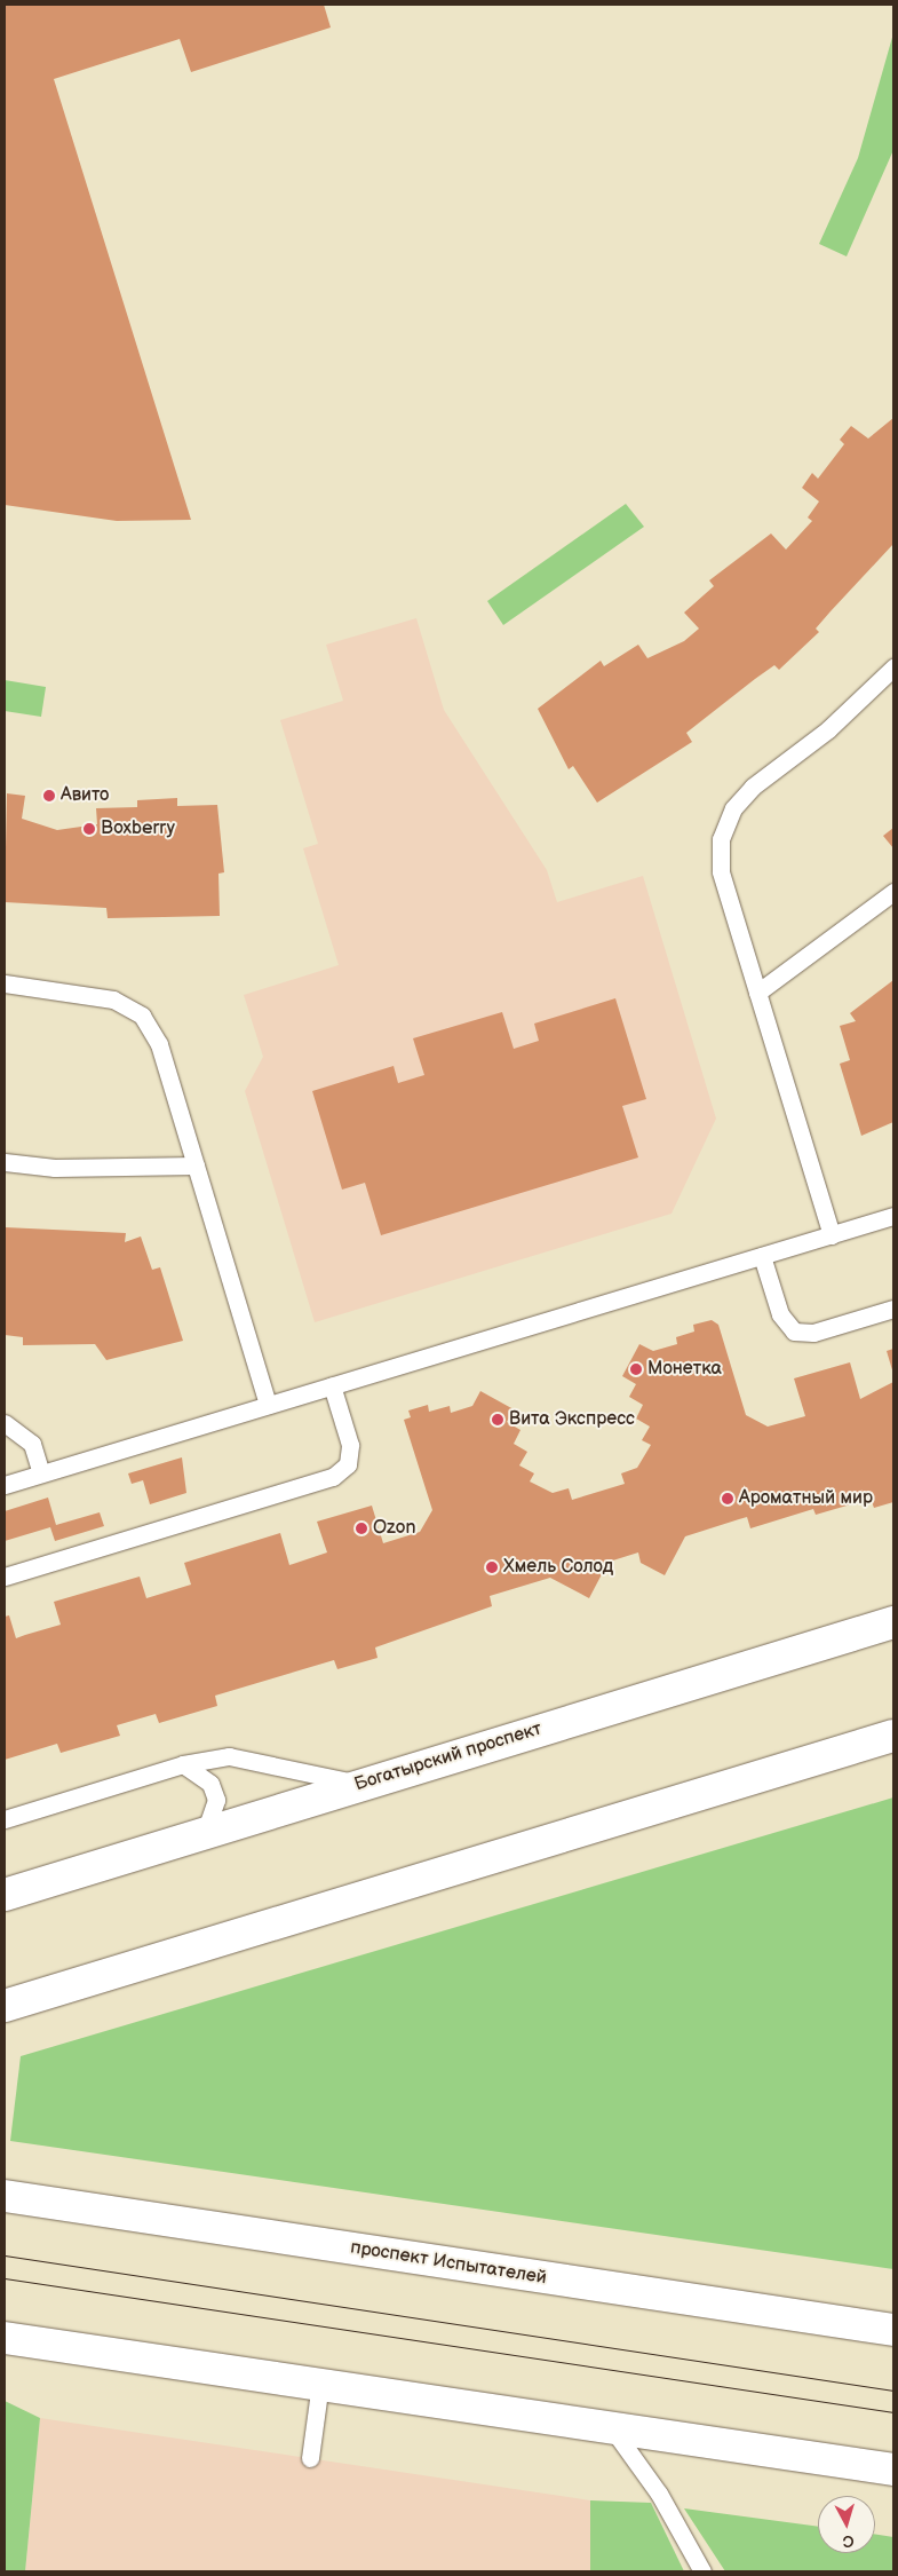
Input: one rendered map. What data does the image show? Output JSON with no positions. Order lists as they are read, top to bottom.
{
  "streets": {
    "main road": ["Богатырский проспект", "проспект Испытателей"]
  },
  "places": [
    "Авито",
    "Boxberry",
    "Монетка",
    "Вита Экспресс",
    "Ароматный мир",
    "Ozon",
    "Хмель Солод"
  ],
  "north": "bottom"
}
